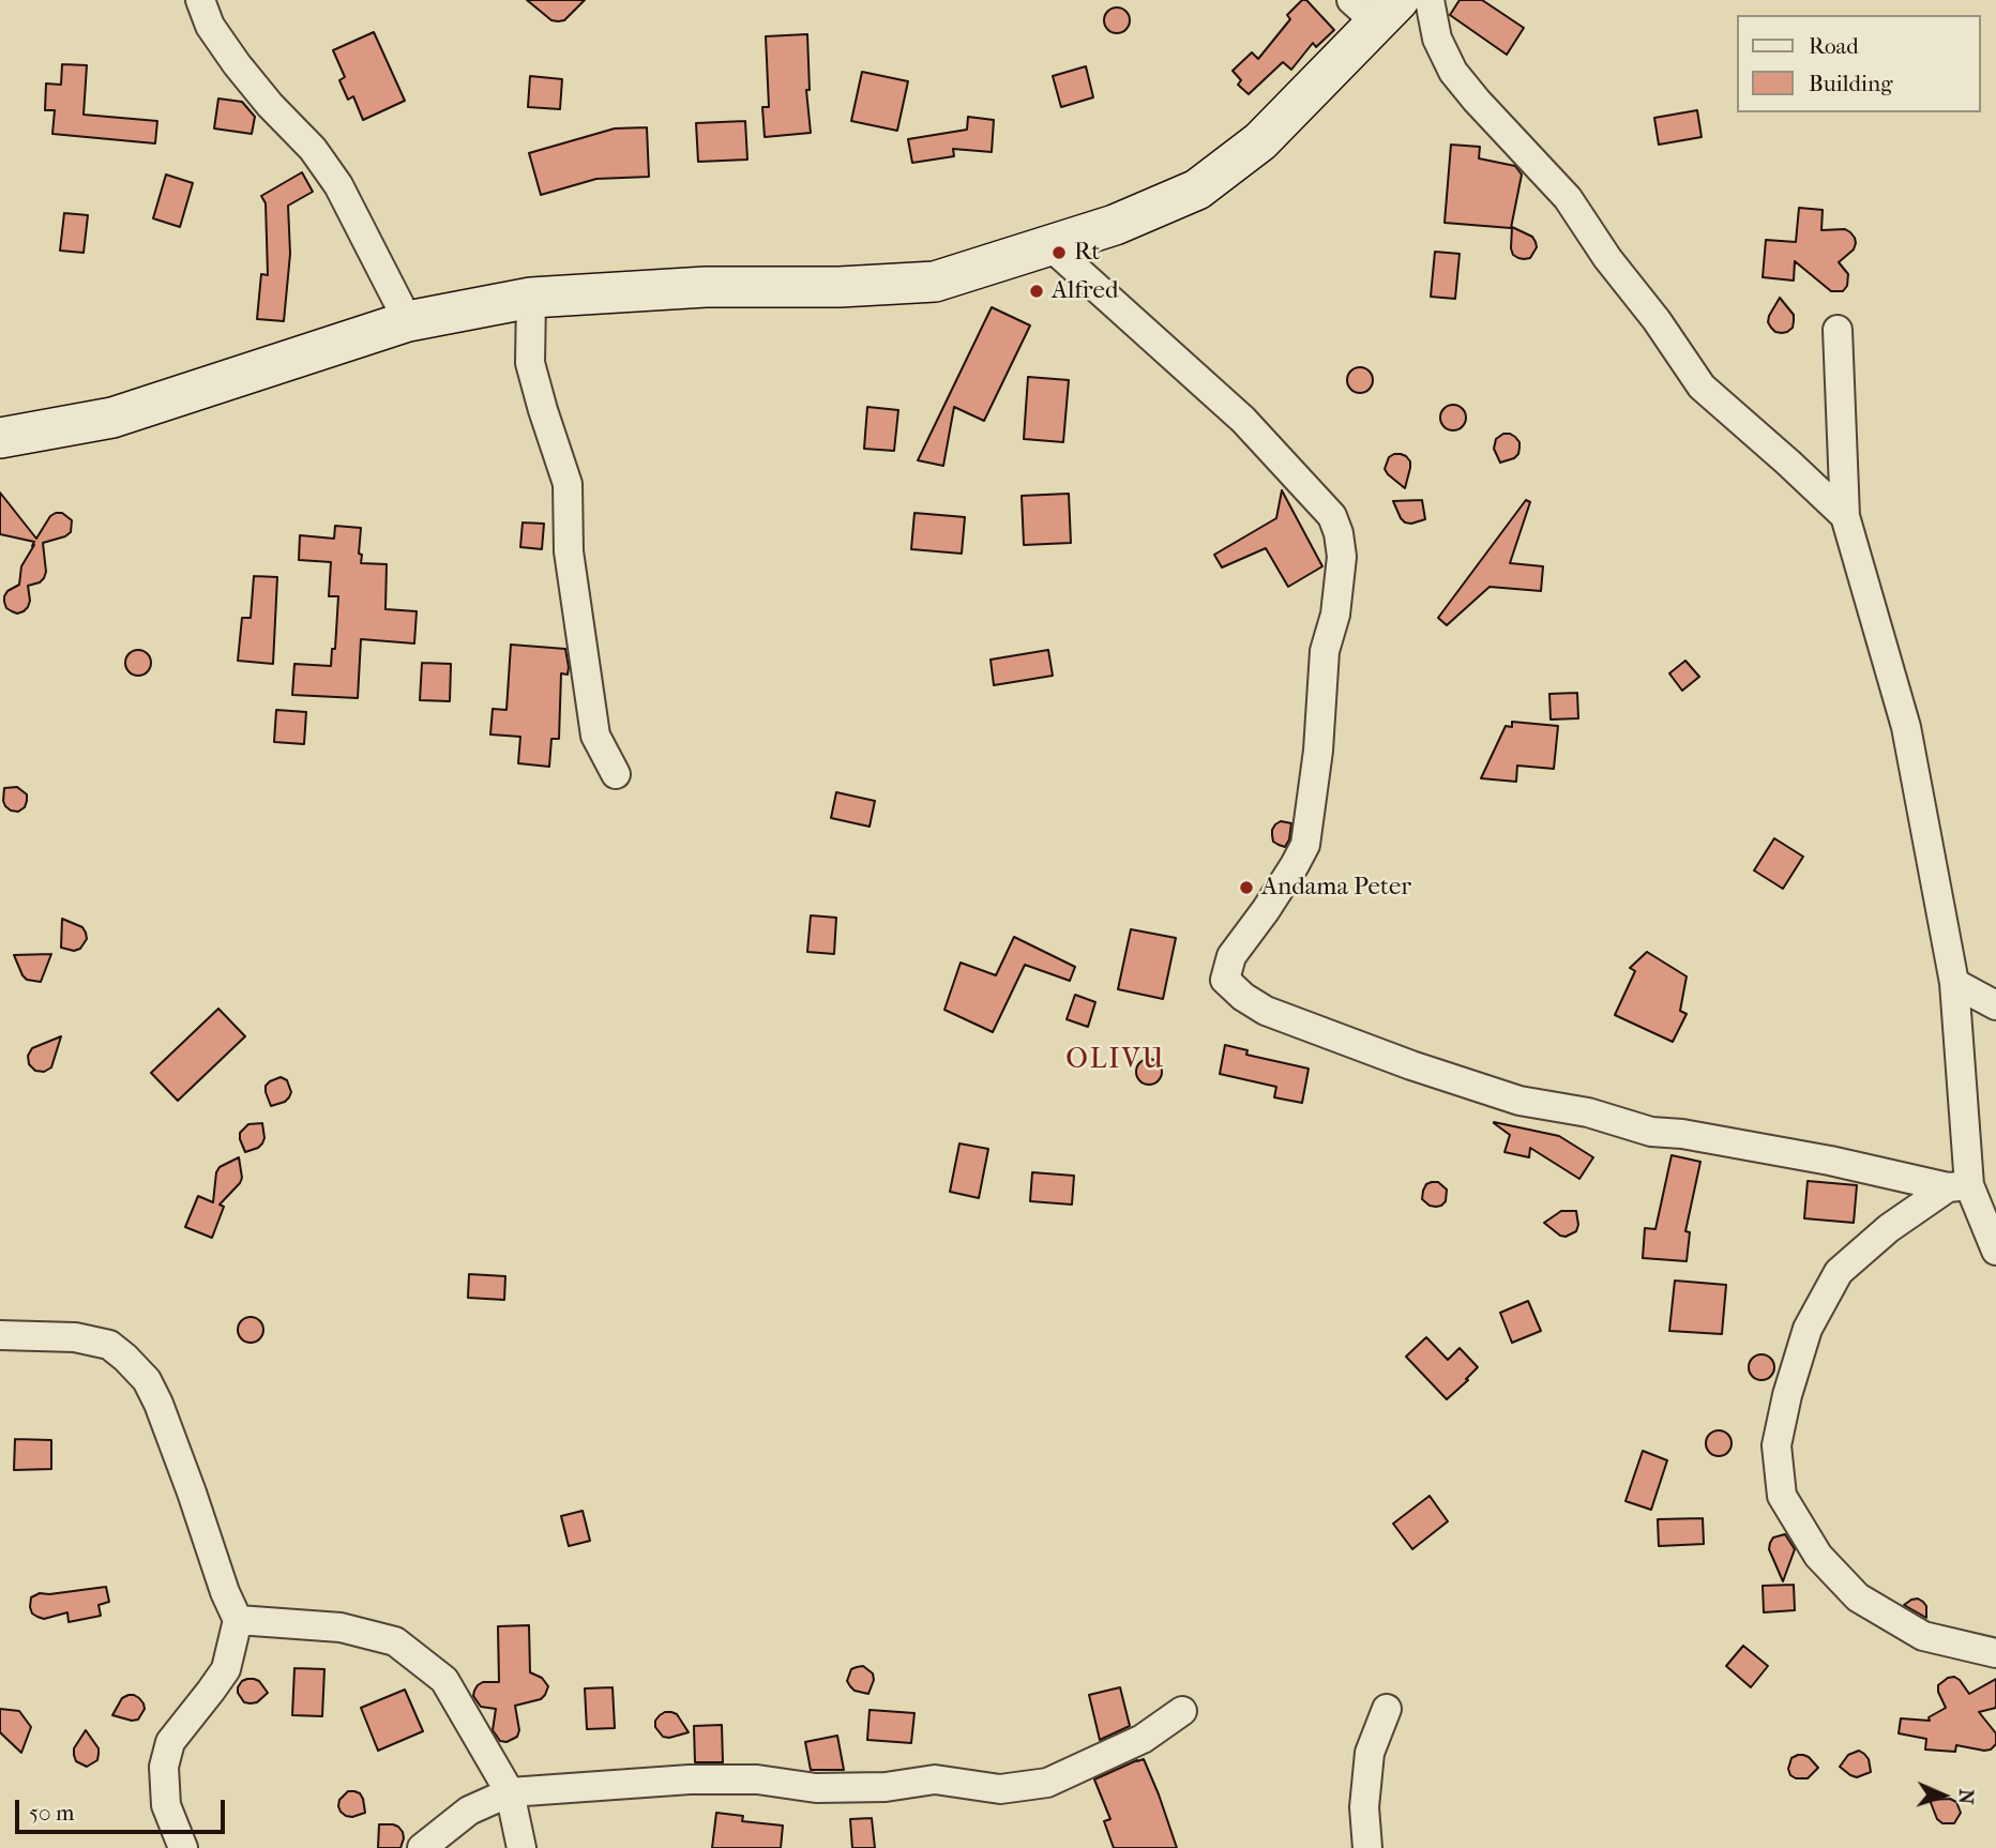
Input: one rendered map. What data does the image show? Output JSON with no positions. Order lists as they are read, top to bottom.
{
  "districts": ["OLIVU"],
  "places": ["Rt", "Alfred", "Andama Peter"],
  "legend": ["Road", "Building"],
  "scale_bar": "50 m",
  "north": "right"
}
